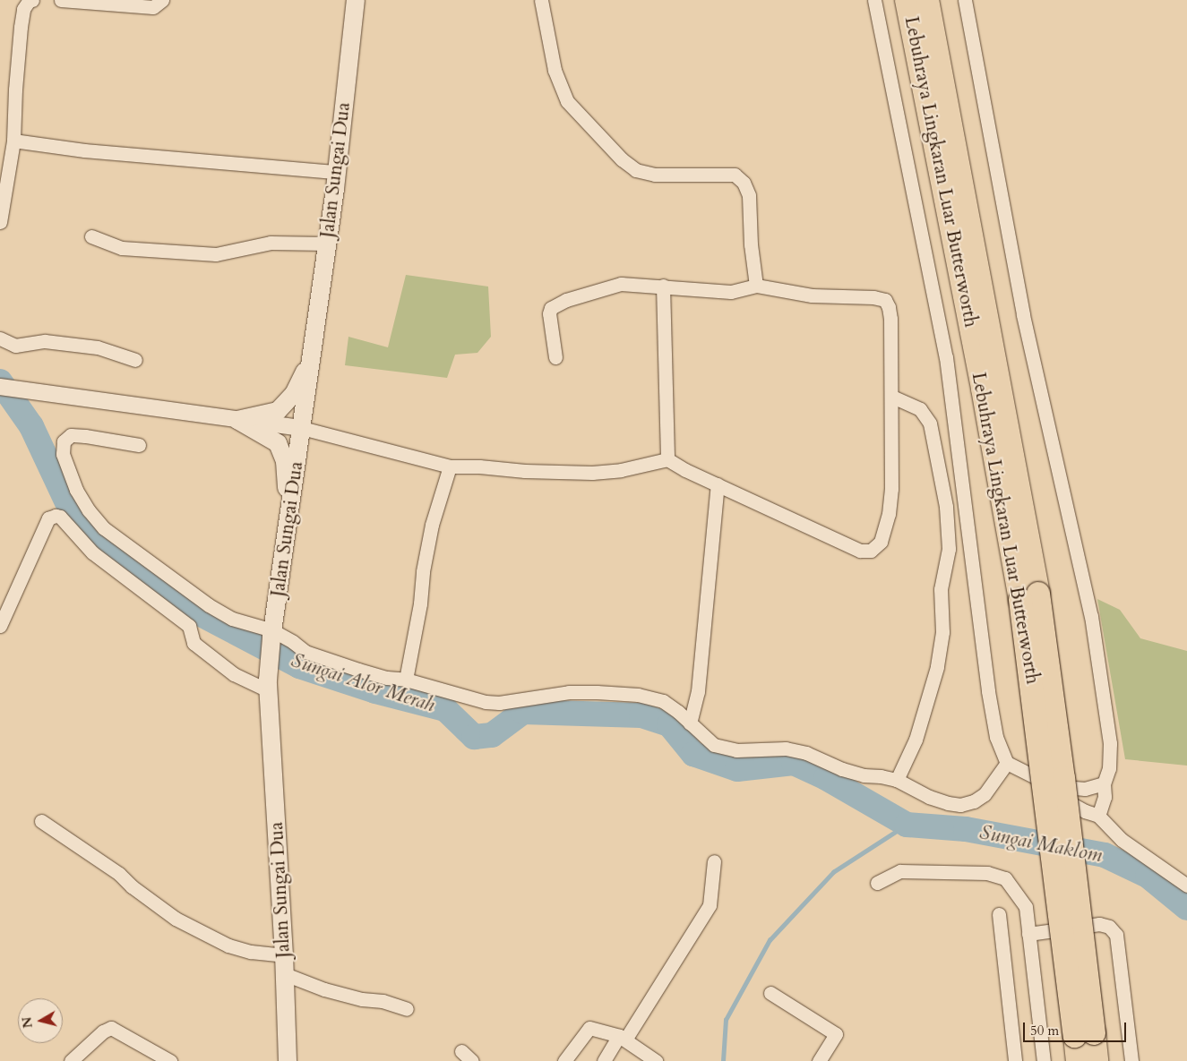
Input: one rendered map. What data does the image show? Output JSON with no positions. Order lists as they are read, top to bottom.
{
  "streets": {
    "highway": ["Lebuhraya Lingkaran Luar Butterworth"],
    "main road": ["Jalan Sungai Dua"]
  },
  "water": ["Sungai Alor Merah", "Sungai Maklom"],
  "scale_bar": "50 m",
  "north": "left"
}
